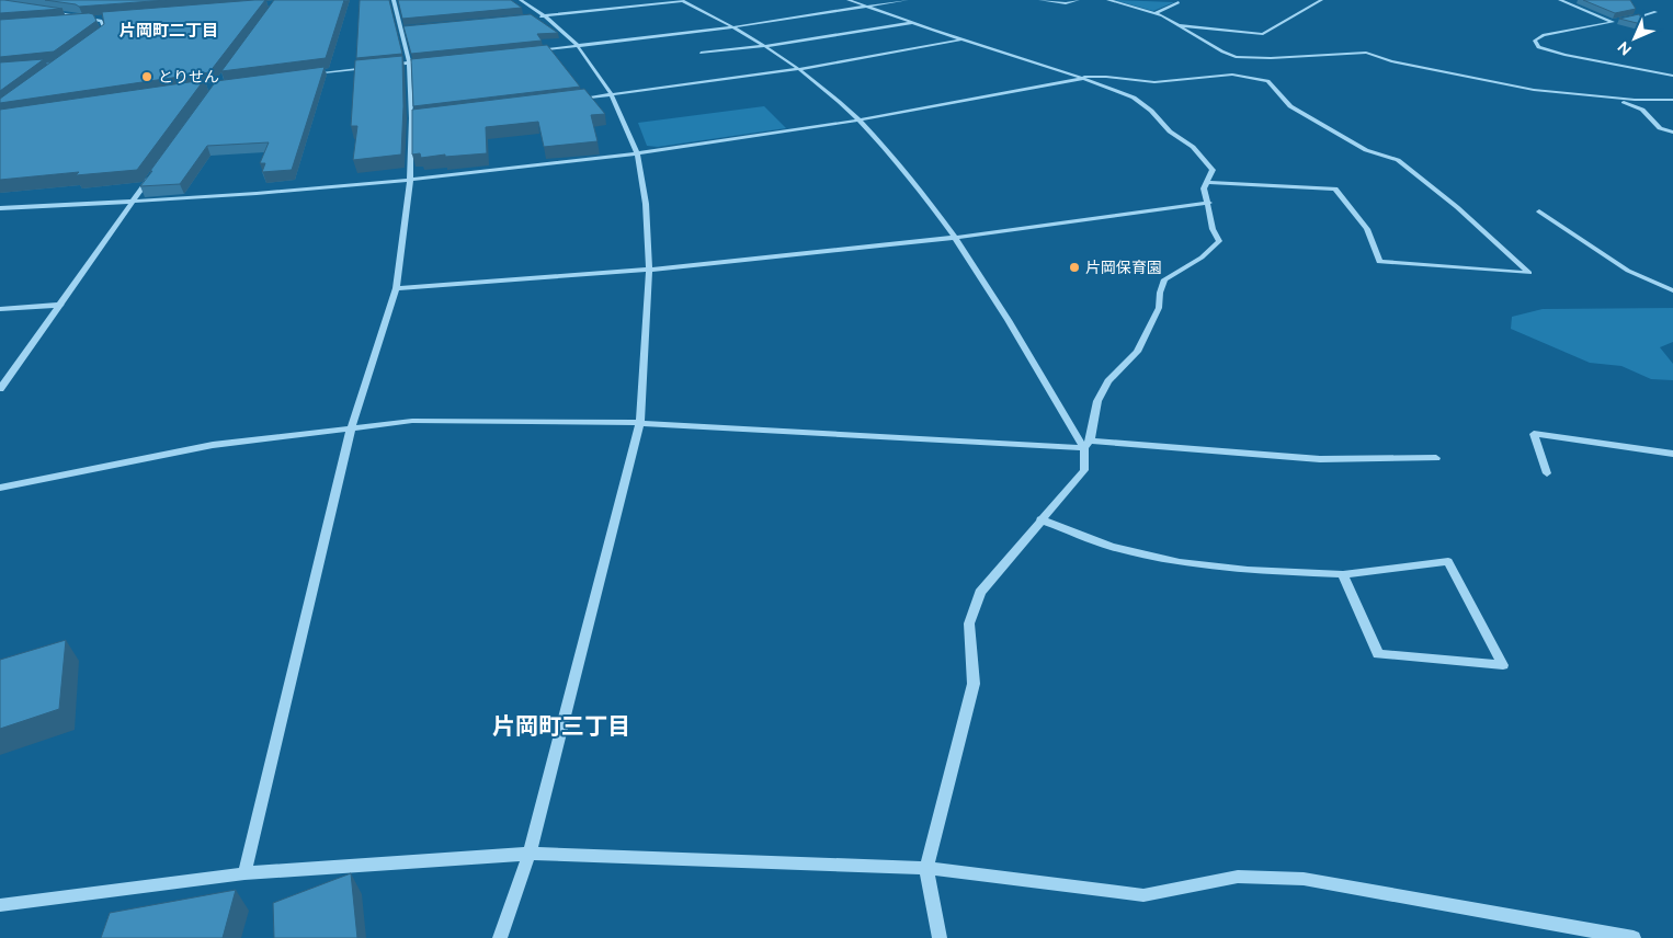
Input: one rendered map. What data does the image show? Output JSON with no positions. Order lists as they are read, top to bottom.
{
  "districts": ["片岡町二丁目", "片岡町三丁目"],
  "places": ["とりせん", "片岡保育園"],
  "north": "bottom left"
}
